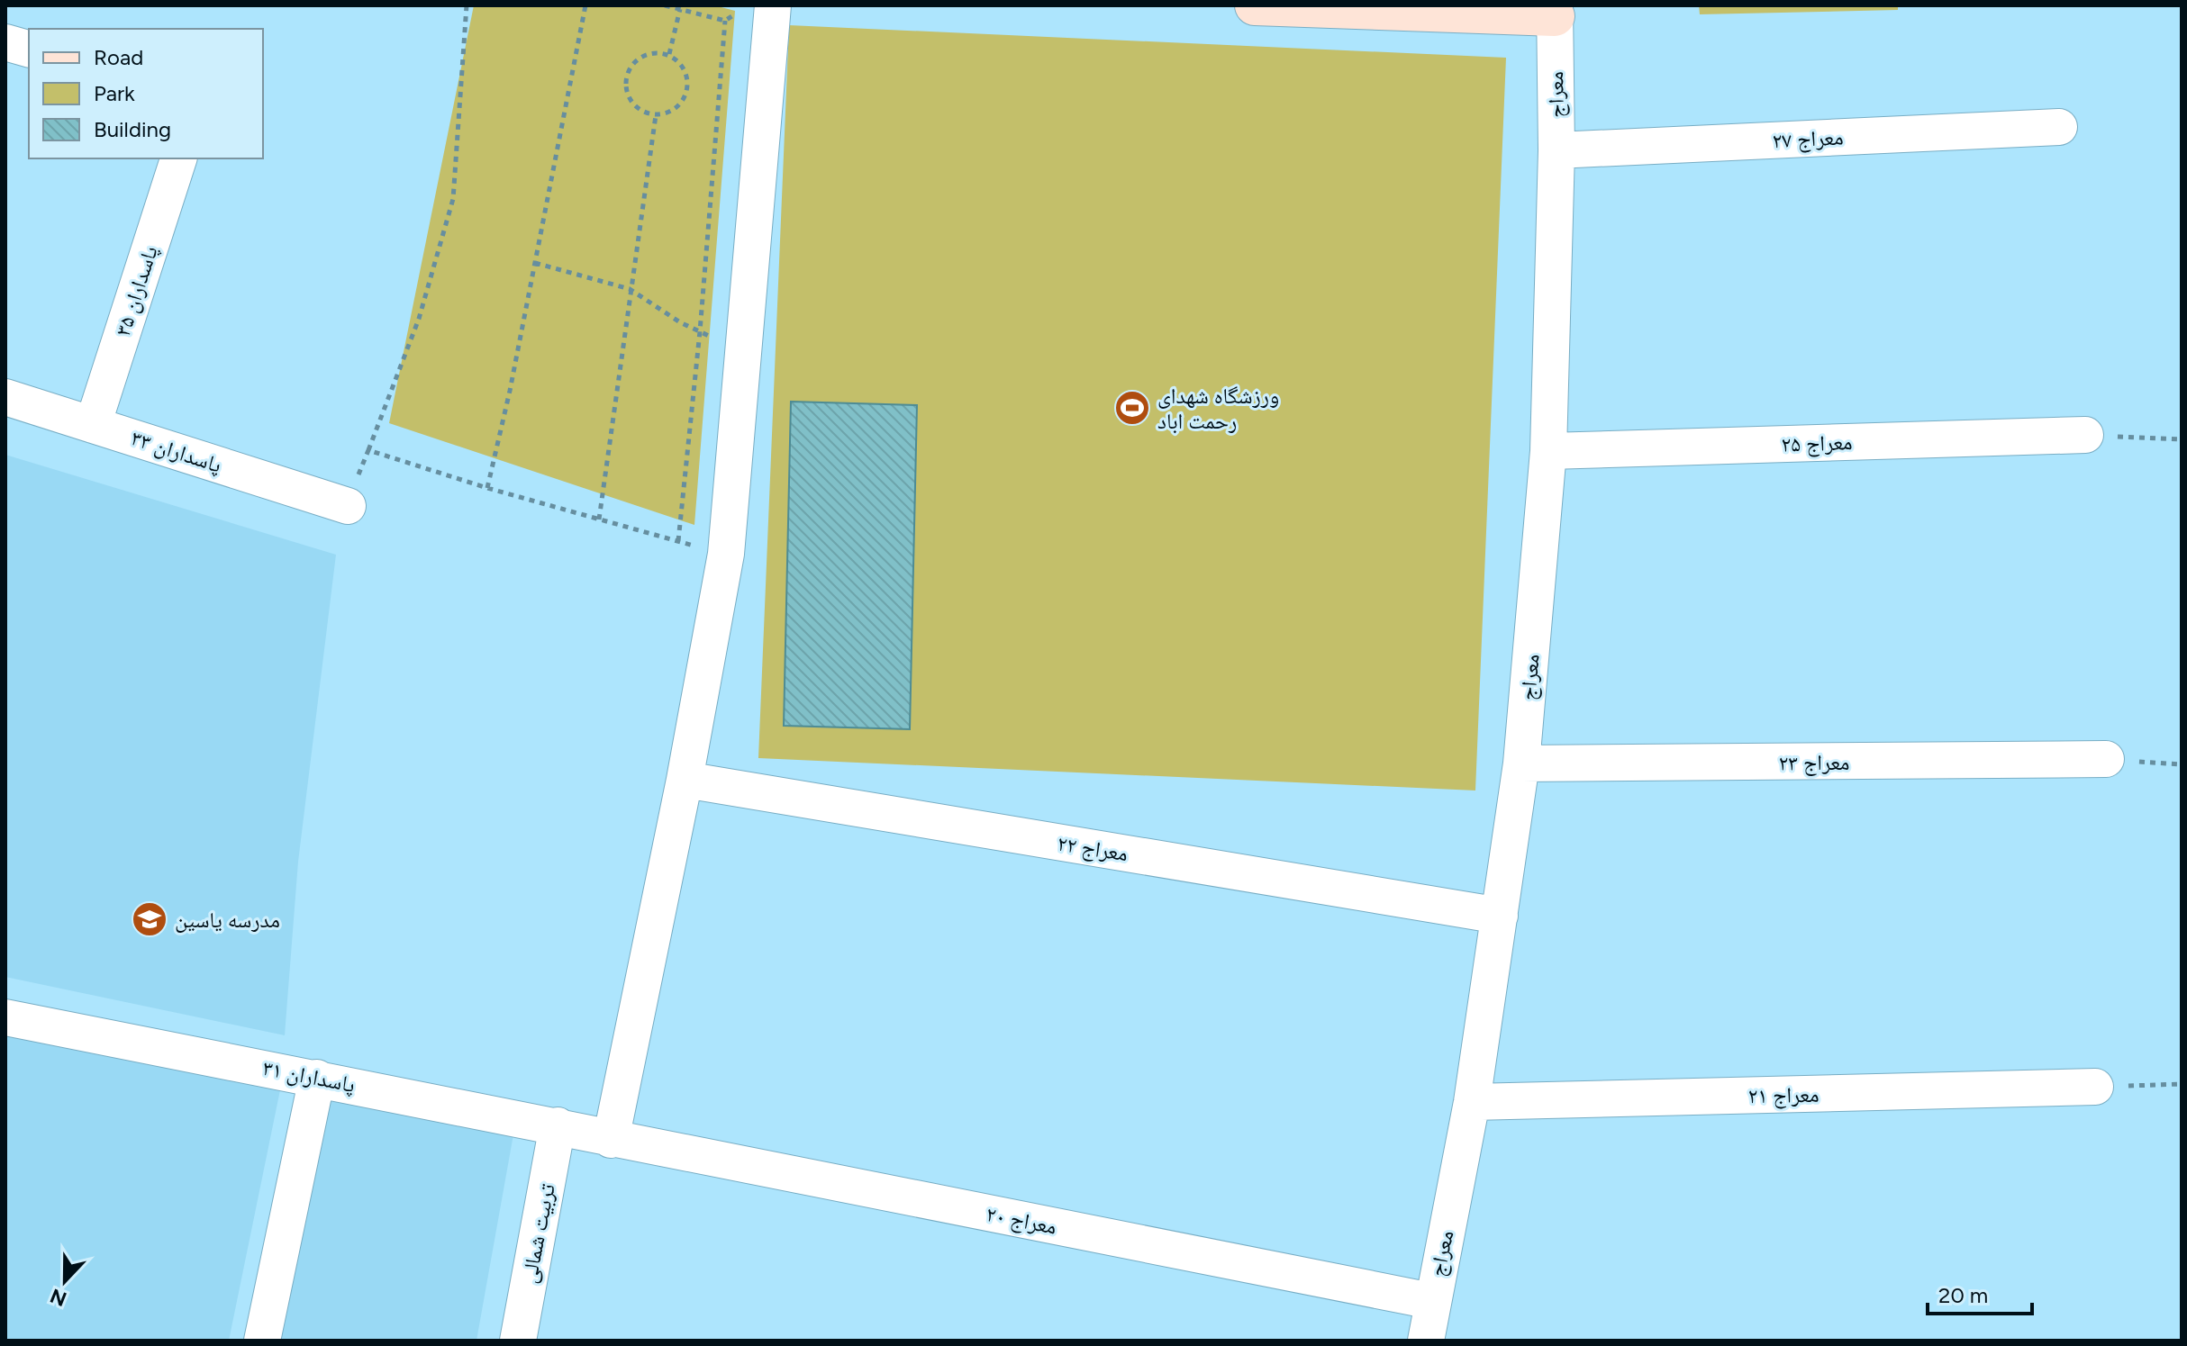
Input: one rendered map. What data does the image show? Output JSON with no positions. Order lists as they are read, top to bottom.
{
  "streets": {
    "street": [
      "معراج",
      "معراج ۲۷",
      "پاسداران ۳۵",
      "معراج ۲۵",
      "پاسداران ۳۳",
      "معراج ۲۳",
      "معراج ۲۲",
      "پاسداران ۳۱",
      "معراج ۲۱",
      "معراج ۲۰",
      "تربیت شمالی"
    ]
  },
  "crossings": [
    ["معراج", "معراج ۲۷"],
    ["معراج", "معراج ۲۵"],
    ["معراج", "معراج ۲۳"],
    ["معراج", "معراج ۲۲"],
    ["معراج", "معراج ۲۱"],
    ["معراج", "معراج ۲۰"],
    ["پاسداران ۳۵", "پاسداران ۳۳"],
    ["پاسداران ۳۱", "معراج ۲۰"],
    ["پاسداران ۳۱", "تربیت شمالی"]
  ],
  "places": {
    "sports": ["ورزشگاه شهدای رحمت اباد"],
    "school or university": ["مدرسه یاسین"]
  },
  "legend": ["Road", "Park", "Building"],
  "scale_bar": "20 m",
  "north": "bottom"
}
